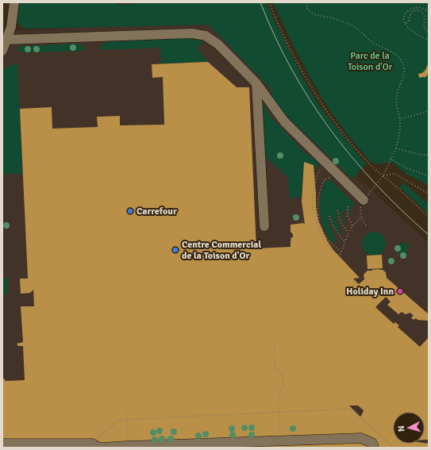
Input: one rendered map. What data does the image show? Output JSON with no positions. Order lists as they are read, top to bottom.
{
  "parks": ["Parc de la Toison d'Or"],
  "places": ["Carrefour", "Centre Commercial de la Toison d'Or", "Holiday Inn"],
  "north": "left"
}
